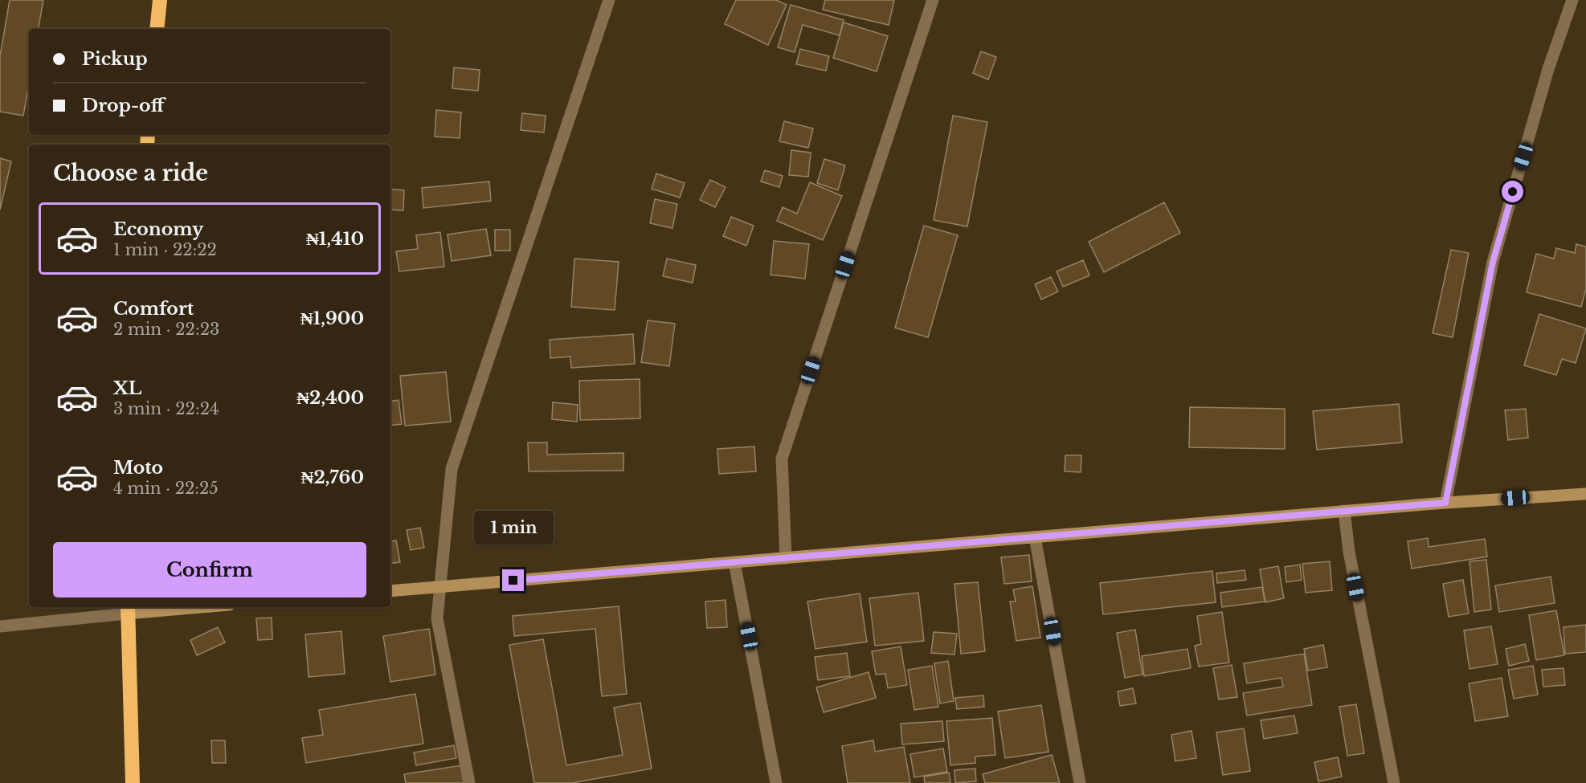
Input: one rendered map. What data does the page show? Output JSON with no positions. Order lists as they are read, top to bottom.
{
  "page": {
    "banner": ["Pickup", "Drop-off"],
    "heading": "Choose a ride",
    "list": [
      {
        "name": "Economy",
        "note": "1 min · 22:22",
        "value": "₦1,410"
      },
      {
        "name": "Comfort",
        "note": "2 min · 22:23",
        "value": "₦1,900"
      },
      {
        "name": "XL",
        "note": "3 min · 22:24",
        "value": "₦2,400"
      },
      {
        "name": "Moto",
        "note": "4 min · 22:25",
        "value": "₦2,760"
      }
    ],
    "bubble": "1 min",
    "buttons": "Confirm"
  }
}
